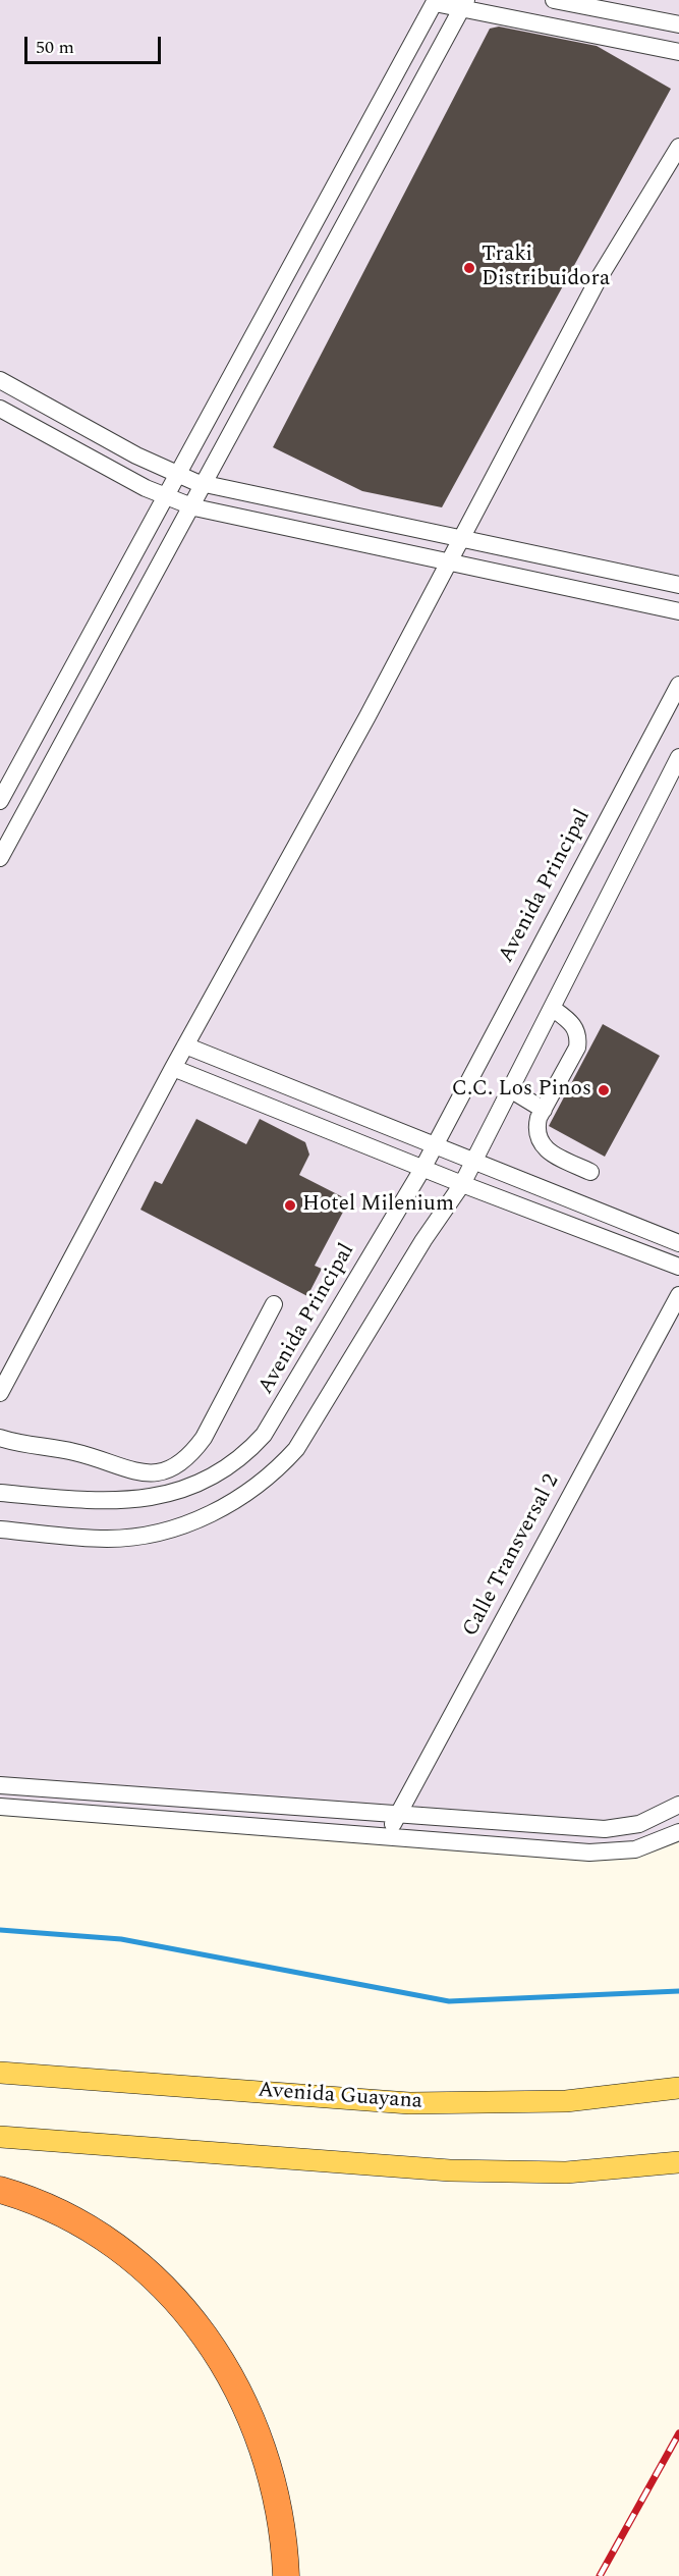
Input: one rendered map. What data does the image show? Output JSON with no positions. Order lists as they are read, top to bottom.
{
  "streets": {
    "main road": ["Avenida Guayana"],
    "street": ["Avenida Principal", "Calle Transversal 2"]
  },
  "places": ["Traki Distribuidora", "C.C. Los Pinos", "Hotel Milenium"],
  "scale_bar": "50 m"
}
